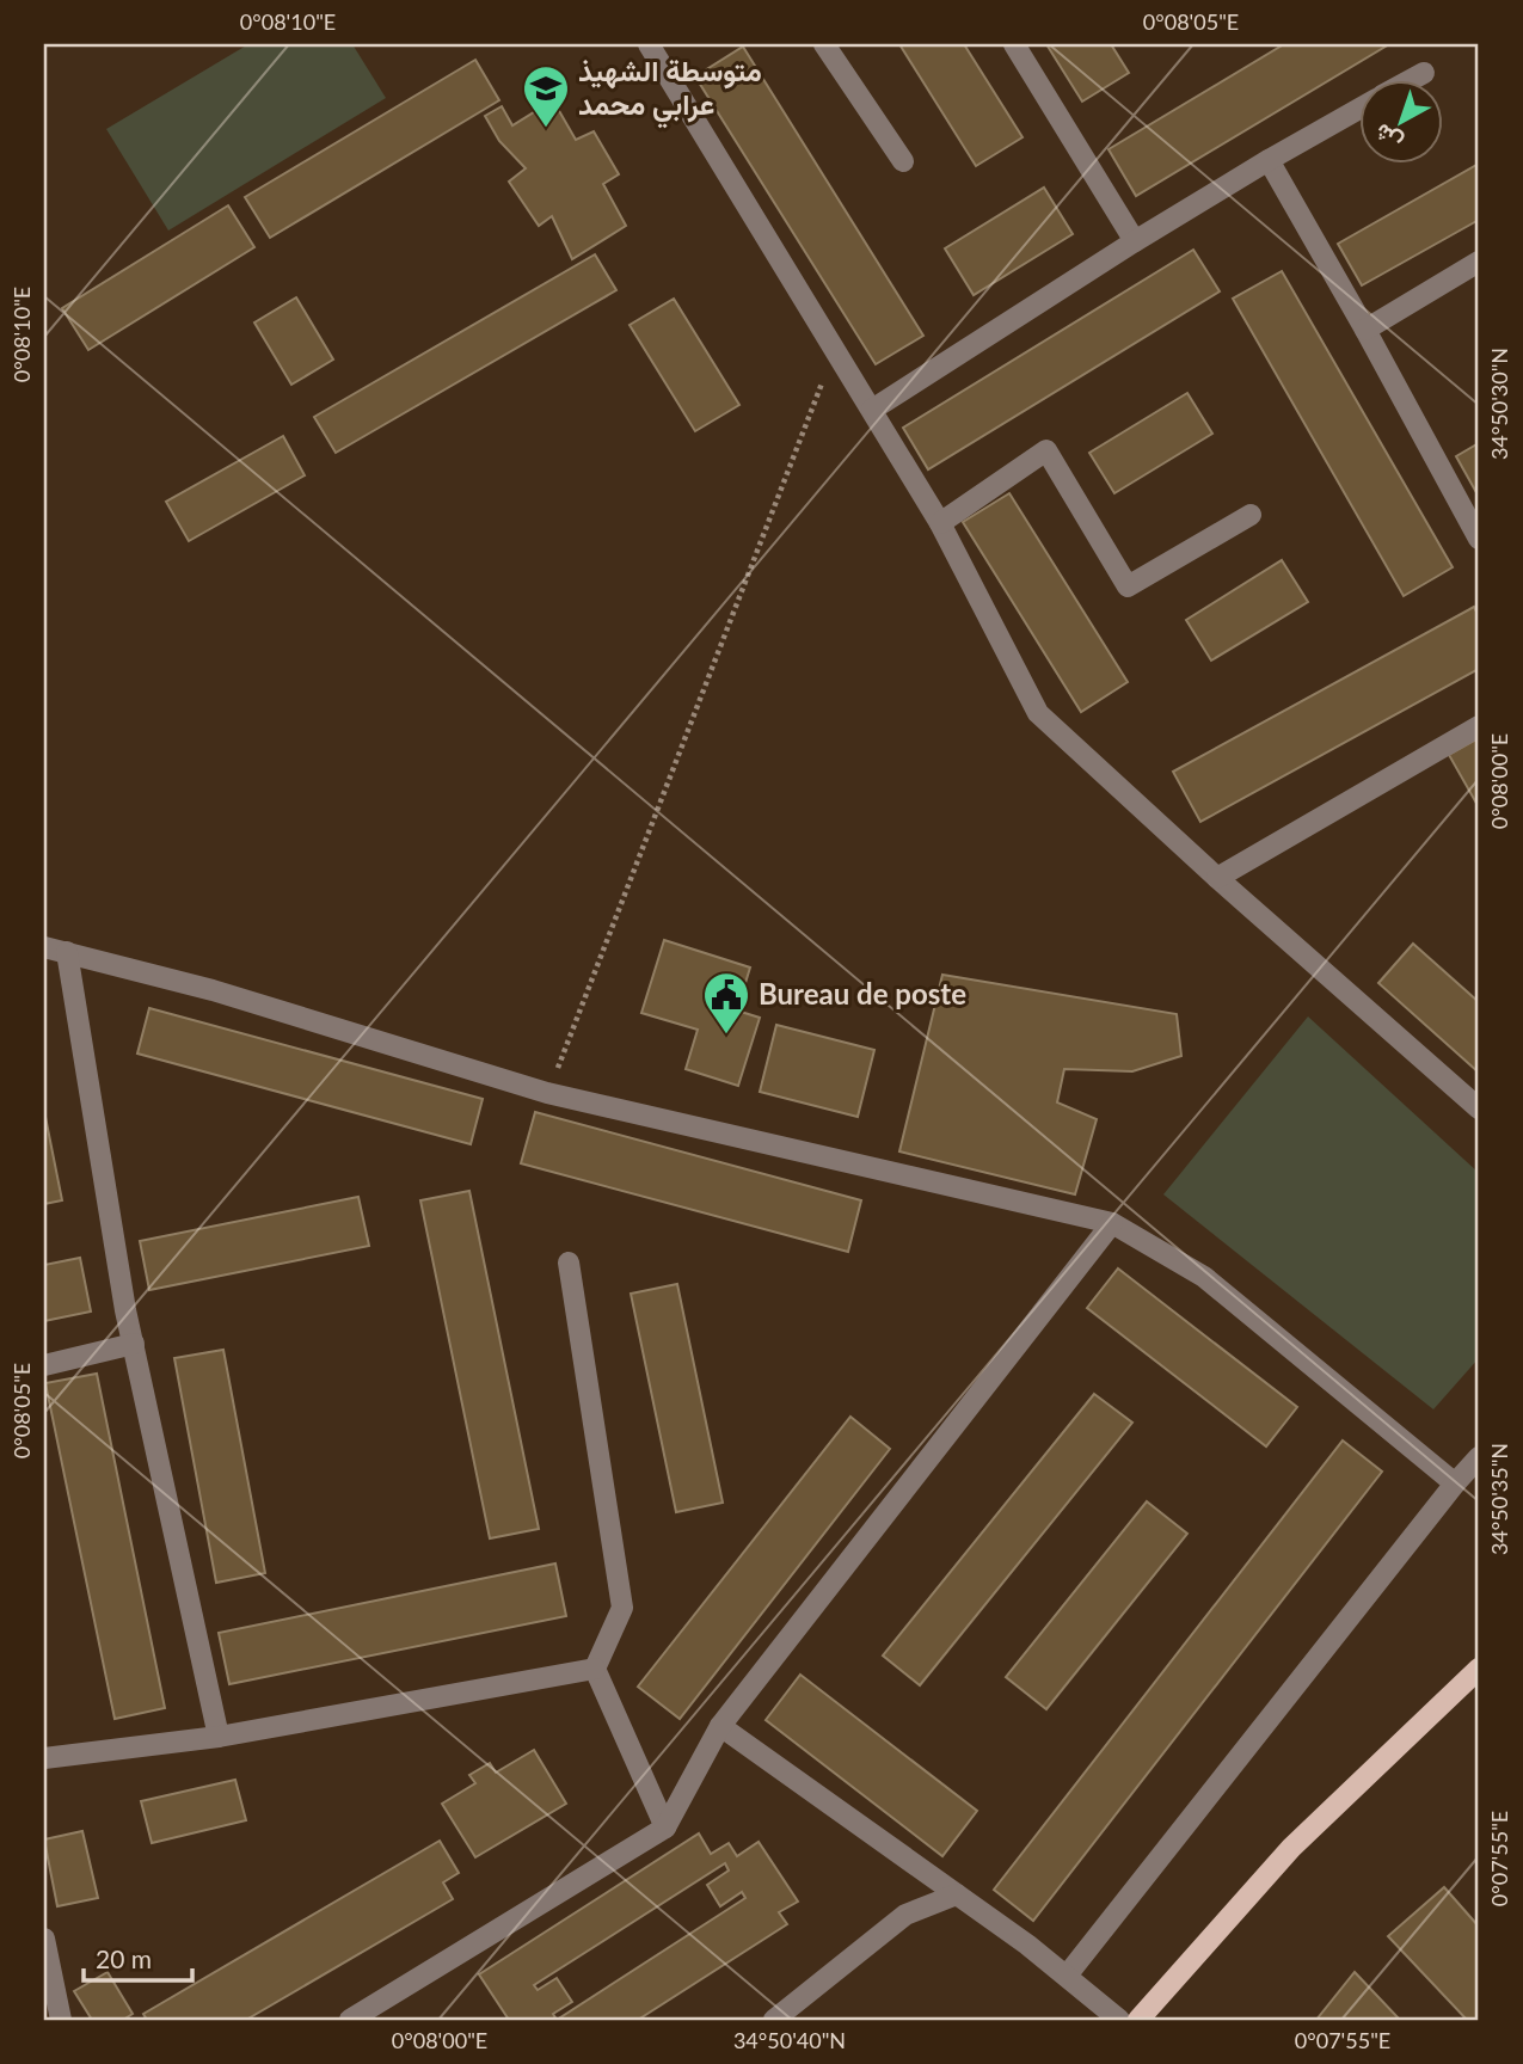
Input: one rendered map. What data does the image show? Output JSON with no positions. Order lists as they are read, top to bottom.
{
  "places": {
    "school or university": ["متوسطة الشهيذ عرابي محمد"],
    "public building": ["Bureau de poste"]
  },
  "scale_bar": "20 m",
  "north": "bottom left",
  "coordinates": [
    "0°08'10\"E",
    "0°08'05\"E",
    "34°50'30\"N",
    "0°08'00\"E",
    "34°50'35\"N",
    "0°07'55\"E",
    "34°50'40\"N"
  ]
}
